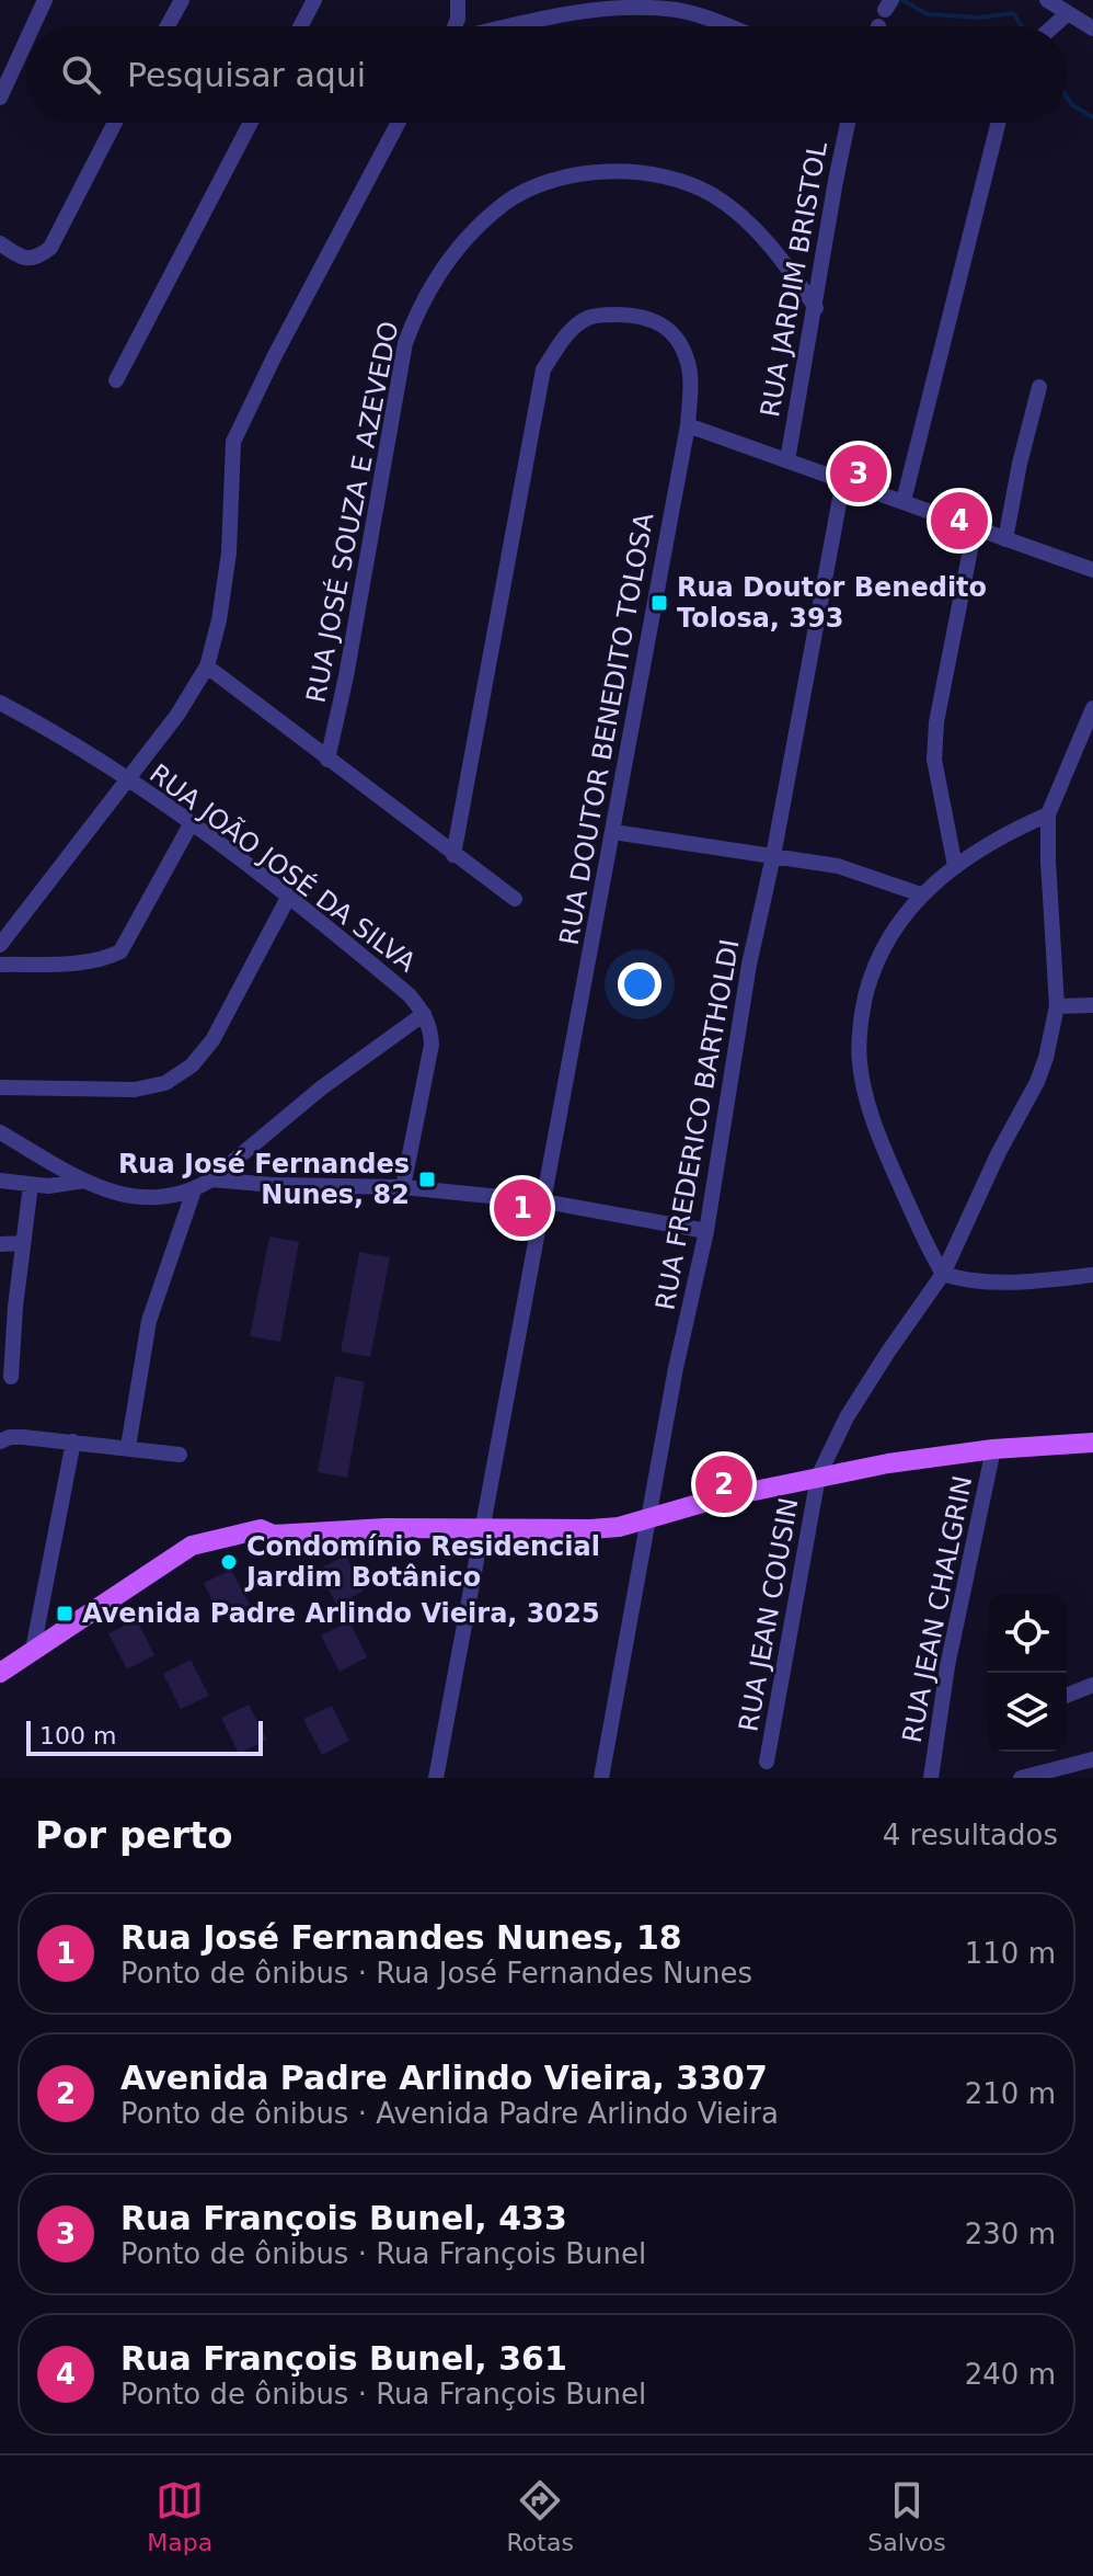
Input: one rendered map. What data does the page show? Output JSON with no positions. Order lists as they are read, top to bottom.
{
  "streets": {
    "street": [
      "RUA JARDIM BRISTOL",
      "RUA JOSÉ SOUZA E AZEVEDO",
      "RUA DOUTOR BENEDITO TOLOSA",
      "RUA JOÃO JOSÉ DA SILVA",
      "RUA FREDERICO BARTHOLDI",
      "RUA JEAN CHALGRIN",
      "RUA JEAN COUSIN"
    ]
  },
  "crossings": [
    ["RUA JARDIM BRISTOL", "RUA JOSÉ SOUZA E AZEVEDO"]
  ],
  "places": {
    "transit": ["Rua Doutor Benedito Tolosa, 393", "Rua José Fernandes Nunes, 82", "Avenida Padre Arlindo Vieira, 3025"],
    "other": ["Condomínio Residencial Jardim Botânico"]
  },
  "scale_bar": "100 m",
  "page": {
    "search": "Pesquisar aqui",
    "pins": [
      "3",
      "4",
      "1",
      "2"
    ],
    "scale": "100 m",
    "heading": ["Por perto", "4 resultados"],
    "list": [
      {
        "mark": "1",
        "name": "Rua José Fernandes Nunes, 18",
        "note": "Ponto de ônibus · Rua José Fernandes Nunes",
        "value": "110 m"
      },
      {
        "mark": "2",
        "name": "Avenida Padre Arlindo Vieira, 3307",
        "note": "Ponto de ônibus · Avenida Padre Arlindo Vieira",
        "value": "210 m"
      },
      {
        "mark": "3",
        "name": "Rua François Bunel, 433",
        "note": "Ponto de ônibus · Rua François Bunel",
        "value": "230 m"
      },
      {
        "mark": "4",
        "name": "Rua François Bunel, 361",
        "note": "Ponto de ônibus · Rua François Bunel",
        "value": "240 m"
      }
    ],
    "nav": ["Mapa", "Rotas", "Salvos"]
  }
}
